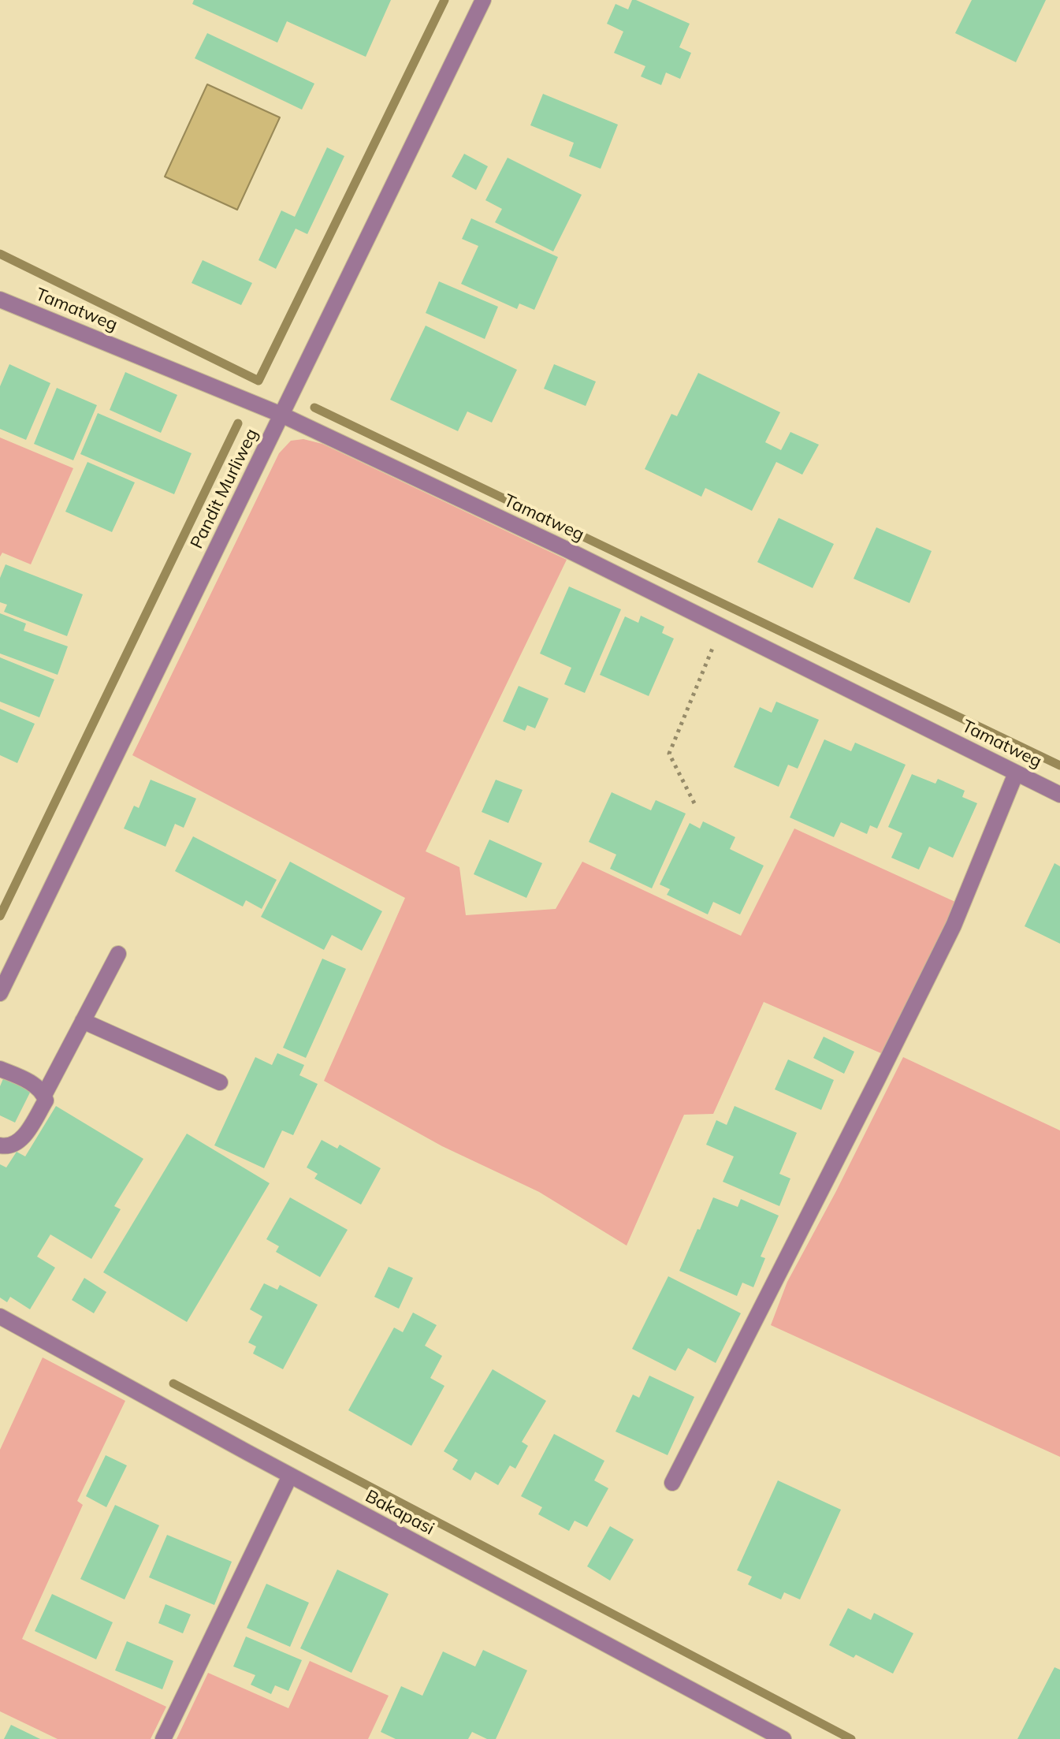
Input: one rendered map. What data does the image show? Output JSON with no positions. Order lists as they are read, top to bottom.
{
  "streets": {
    "street": ["Tamatweg", "Pandit Murliweg", "Bakapasi"]
  },
  "crossings": [
    ["Tamatweg", "Pandit Murliweg"]
  ]
}
